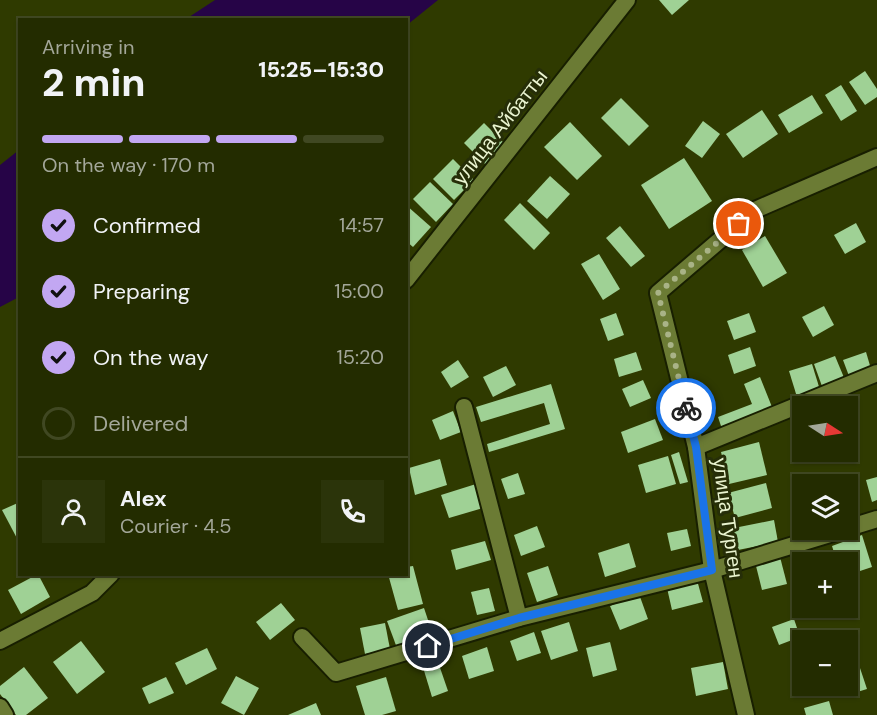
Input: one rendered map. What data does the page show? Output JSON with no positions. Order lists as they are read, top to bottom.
{
  "streets": {
    "street": ["улица Айбатты", "улица Турген"]
  },
  "north": "right",
  "page": {
    "heading": ["2 min", "Arriving in", "15:25–15:30"],
    "panel": ["Alex", "Courier · 4.5"],
    "bar": "On the way · 170 m",
    "list": [
      ["Confirmed", "14:57"],
      ["Preparing", "15:00"],
      ["On the way", "15:20"],
      "Delivered"
    ],
    "map_buttons": ["+", "−"]
  }
}
